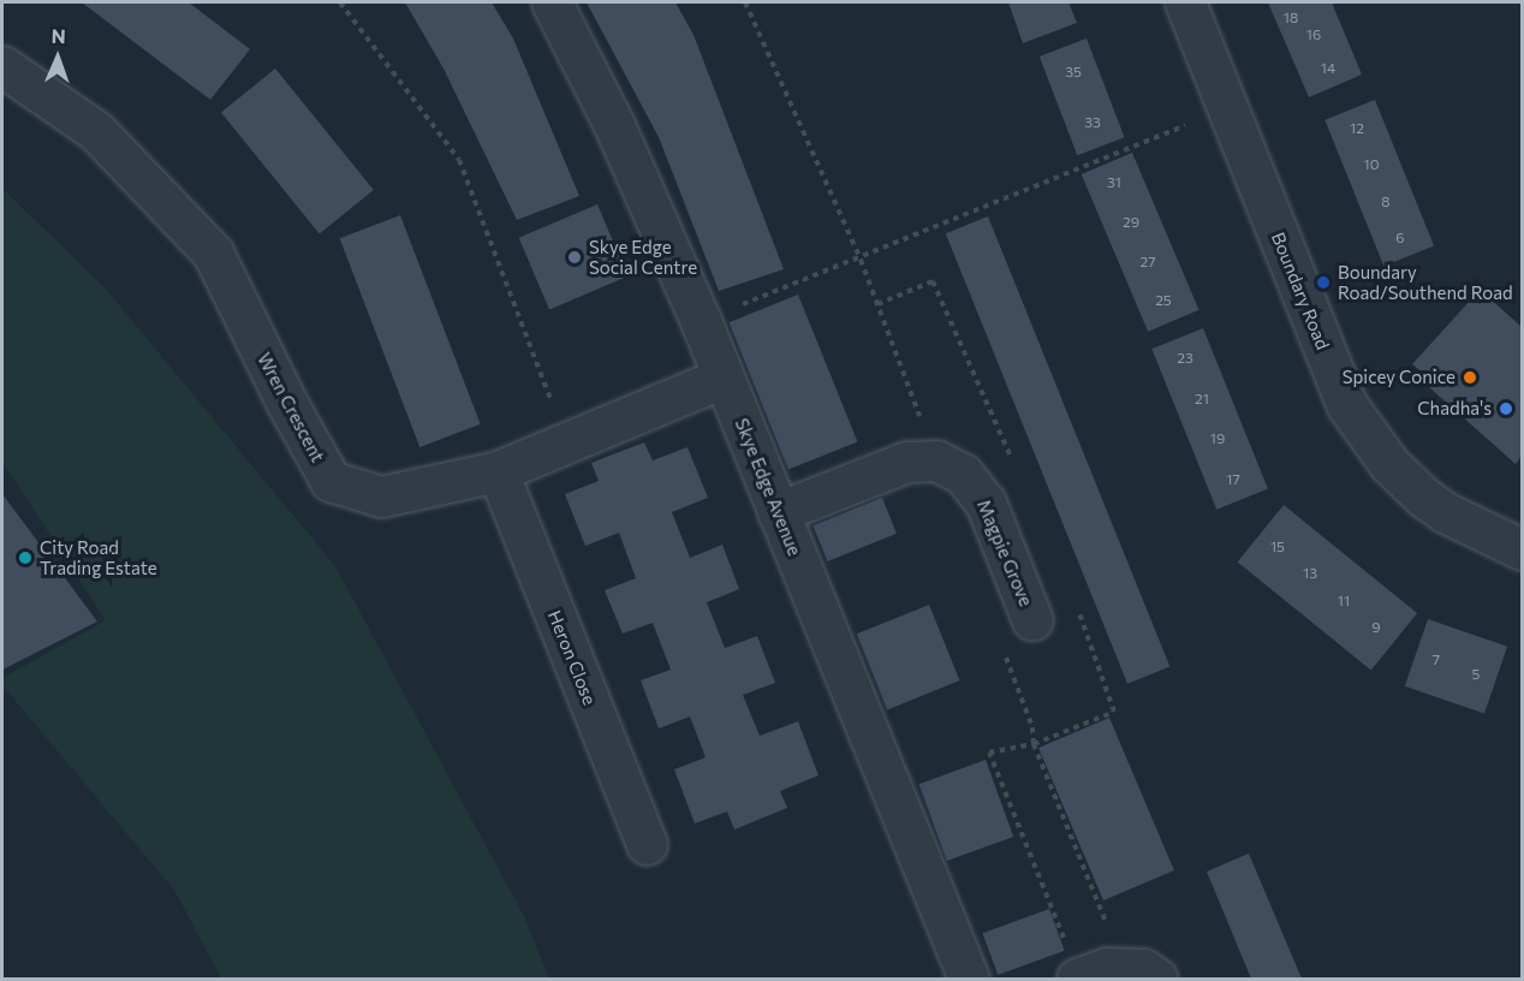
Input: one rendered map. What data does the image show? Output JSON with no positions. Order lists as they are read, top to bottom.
{
  "streets": {
    "street": [
      "Boundary Road",
      "Wren Crescent",
      "Skye Edge Avenue",
      "Magpie Grove",
      "Heron Close"
    ]
  },
  "crossings": [
    ["Wren Crescent", "Skye Edge Avenue"],
    ["Wren Crescent", "Heron Close"]
  ],
  "places": [
    "Skye Edge Social Centre",
    "Boundary Road/Southend Road",
    "Spicey Conice",
    "Chadha's",
    "City Road Trading Estate"
  ],
  "house_numbers": [
    "18",
    "16",
    "14",
    "35",
    "33",
    "12",
    "10",
    "31",
    "8",
    "29",
    "6",
    "27",
    "25",
    "23",
    "21",
    "19",
    "17",
    "15",
    "13",
    "11",
    "9",
    "7",
    "5"
  ],
  "north": "top"
}
